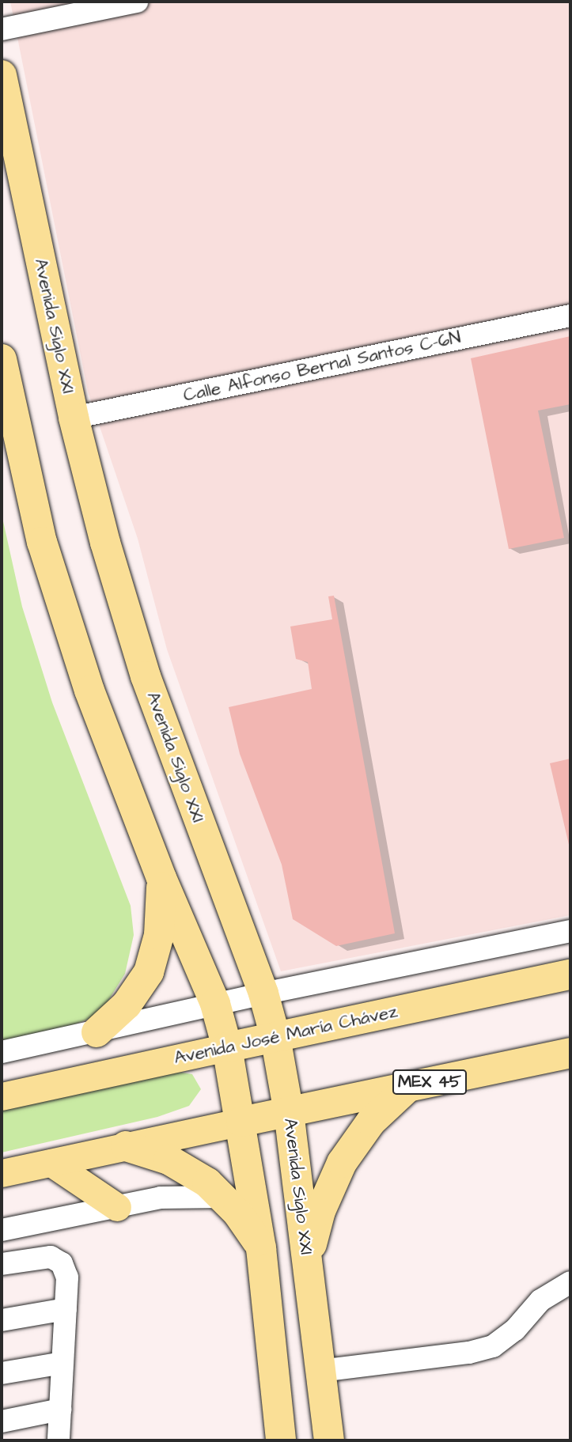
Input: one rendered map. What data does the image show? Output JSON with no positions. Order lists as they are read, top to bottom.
{
  "streets": {
    "highway": ["Avenida Siglo XXI", "Avenida José María Chávez", "MEX 45"],
    "street": ["Calle Alfonso Bernal Santos C-6N"]
  },
  "crossings": [
    ["Avenida Siglo XXI", "Calle Alfonso Bernal Santos C-6N"],
    ["Avenida Siglo XXI", "Avenida José María Chávez"],
    ["Avenida Siglo XXI", "MEX 45"]
  ]
}
